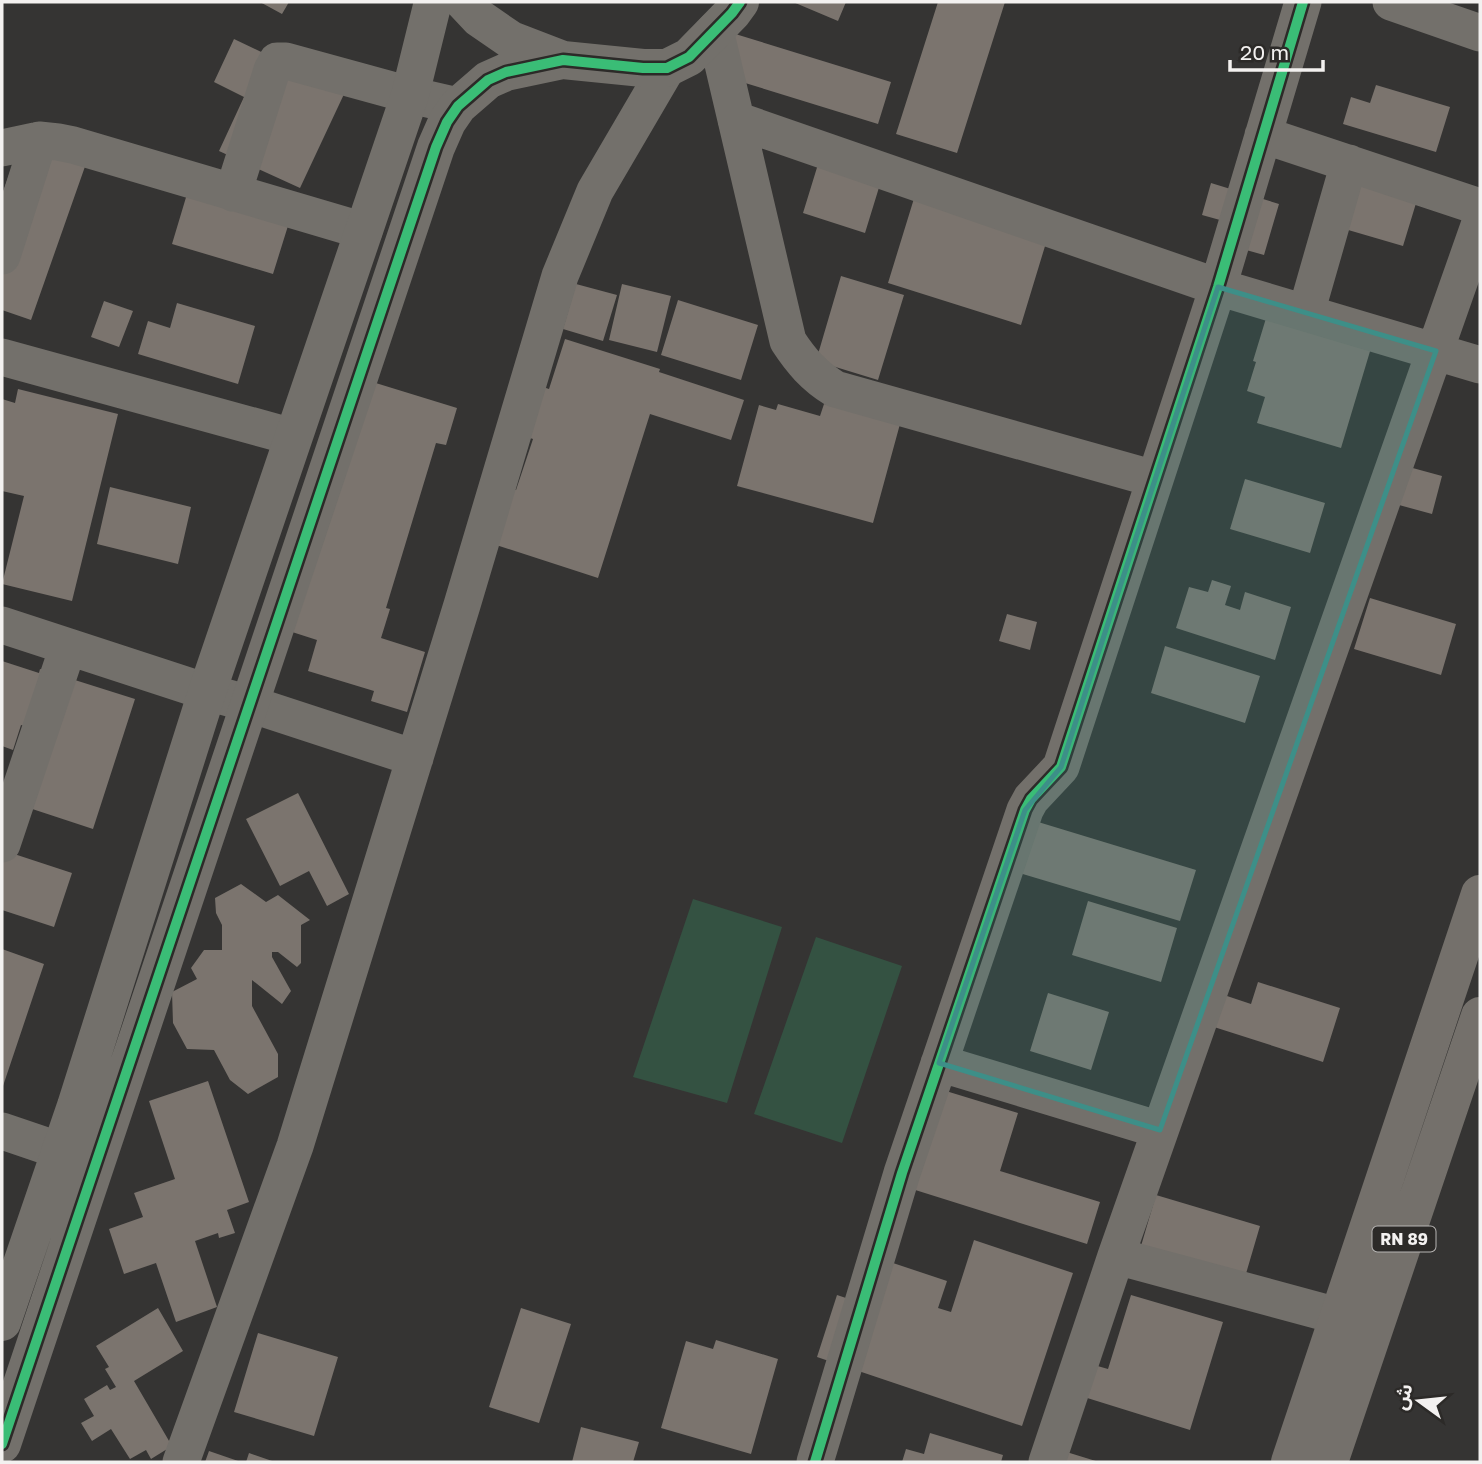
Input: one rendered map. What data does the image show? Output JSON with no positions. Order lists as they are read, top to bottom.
{
  "streets": {
    "main road": ["RN 89"]
  },
  "scale_bar": "20 m",
  "north": "left"
}
